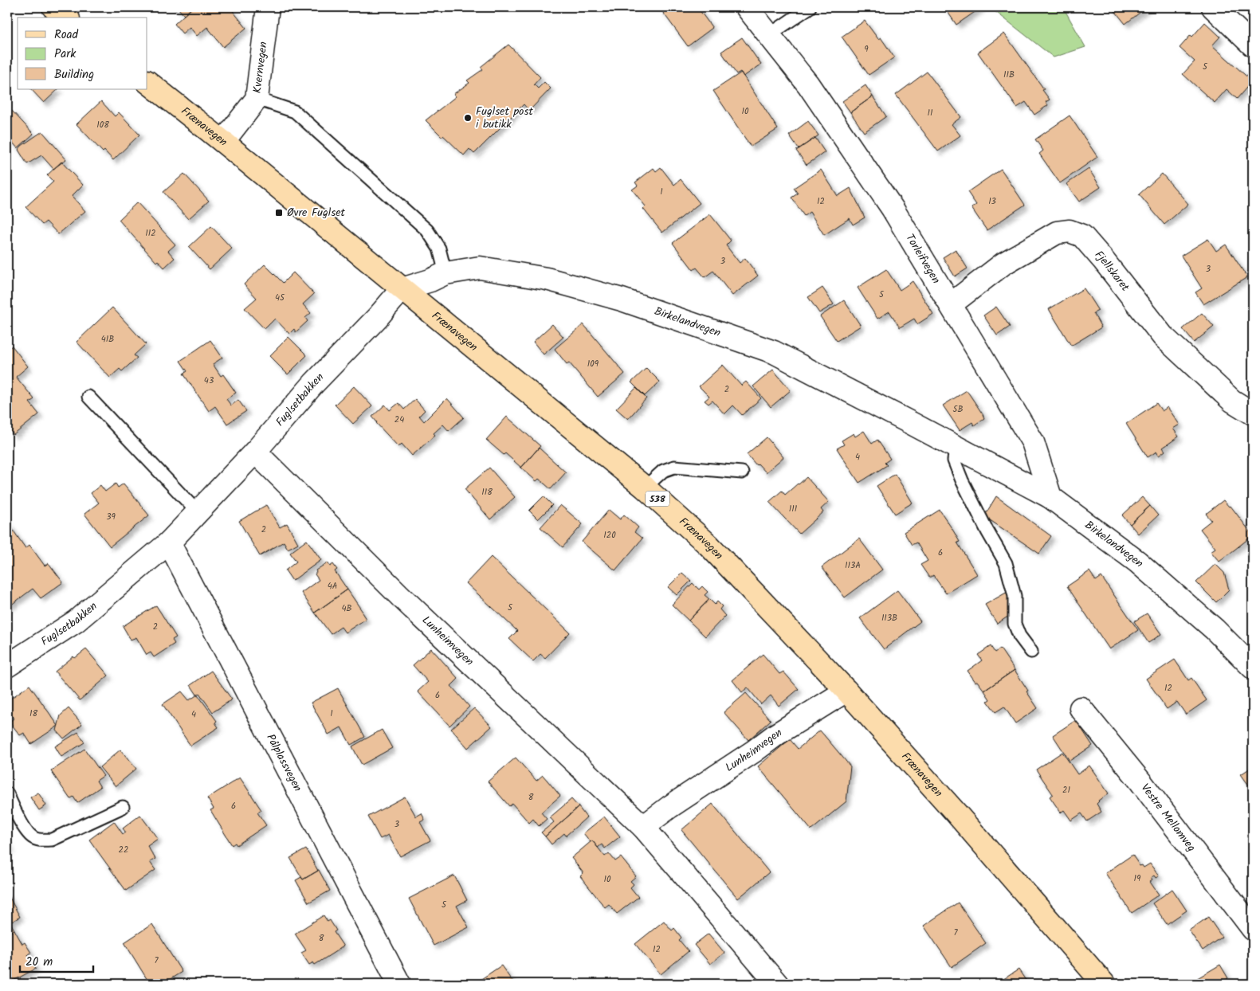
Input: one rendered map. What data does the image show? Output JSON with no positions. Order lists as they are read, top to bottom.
{
  "streets": {
    "main road": ["Frænavegen", "538"],
    "street": [
      "Kvernvegen",
      "Torleifvegen",
      "Fjellskaret",
      "Birkelandvegen",
      "Fuglsetbakken",
      "Lunheimvegen",
      "Pålplassvegen",
      "Vestre Mellomveg"
    ]
  },
  "crossings": [
    ["Kvernvegen", "Frænavegen"],
    ["Frænavegen", "Birkelandvegen"],
    ["Frænavegen", "Fuglsetbakken"],
    ["Frænavegen", "Lunheimvegen"],
    ["Torleifvegen", "Fjellskaret"],
    ["Torleifvegen", "Birkelandvegen"],
    ["Birkelandvegen", "Fuglsetbakken"],
    ["Fuglsetbakken", "Lunheimvegen"],
    ["Fuglsetbakken", "Pålplassvegen"]
  ],
  "places": {
    "other": ["Fuglset post i butikk"],
    "transit": ["Øvre Fuglset"]
  },
  "house_numbers": [
    "9",
    "5",
    "11B",
    "10",
    "11",
    "108",
    "1",
    "12",
    "13",
    "112",
    "3",
    "3",
    "5",
    "45",
    "41B",
    "109",
    "43",
    "2",
    "5B",
    "24",
    "4",
    "118",
    "111",
    "39",
    "2",
    "120",
    "6",
    "113A",
    "4A",
    "5",
    "4B",
    "113B",
    "2",
    "12",
    "6",
    "18",
    "1",
    "4",
    "21",
    "8",
    "6",
    "3",
    "22",
    "19",
    "10",
    "5",
    "7",
    "8",
    "12",
    "7"
  ],
  "legend": ["Road", "Park", "Building"],
  "scale_bar": "20 m"
}
